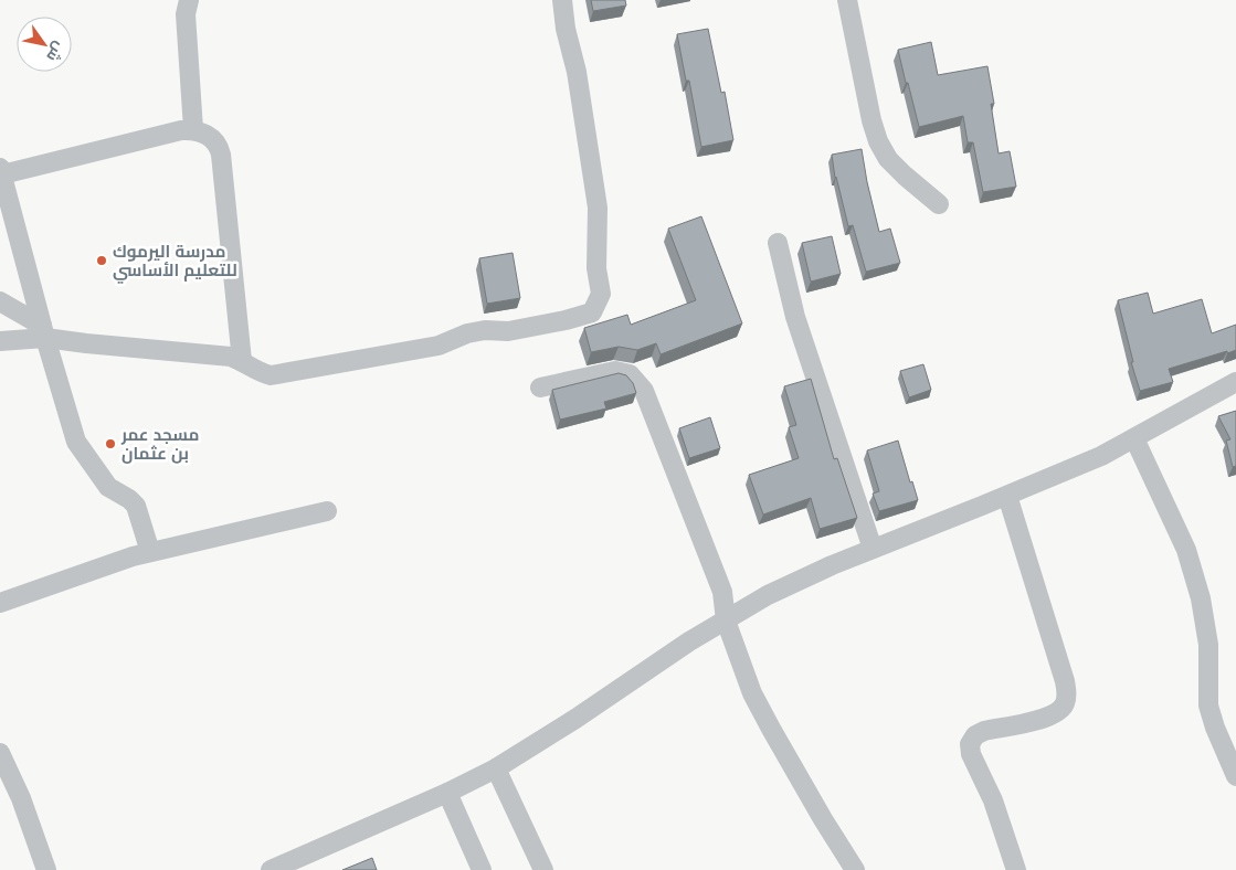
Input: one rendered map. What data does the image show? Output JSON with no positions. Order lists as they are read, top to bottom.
{
  "places": ["مدرسة اليرموك للتعليم الأساسي", "مسجد عمر بن عثمان"],
  "north": "bottom right"
}
